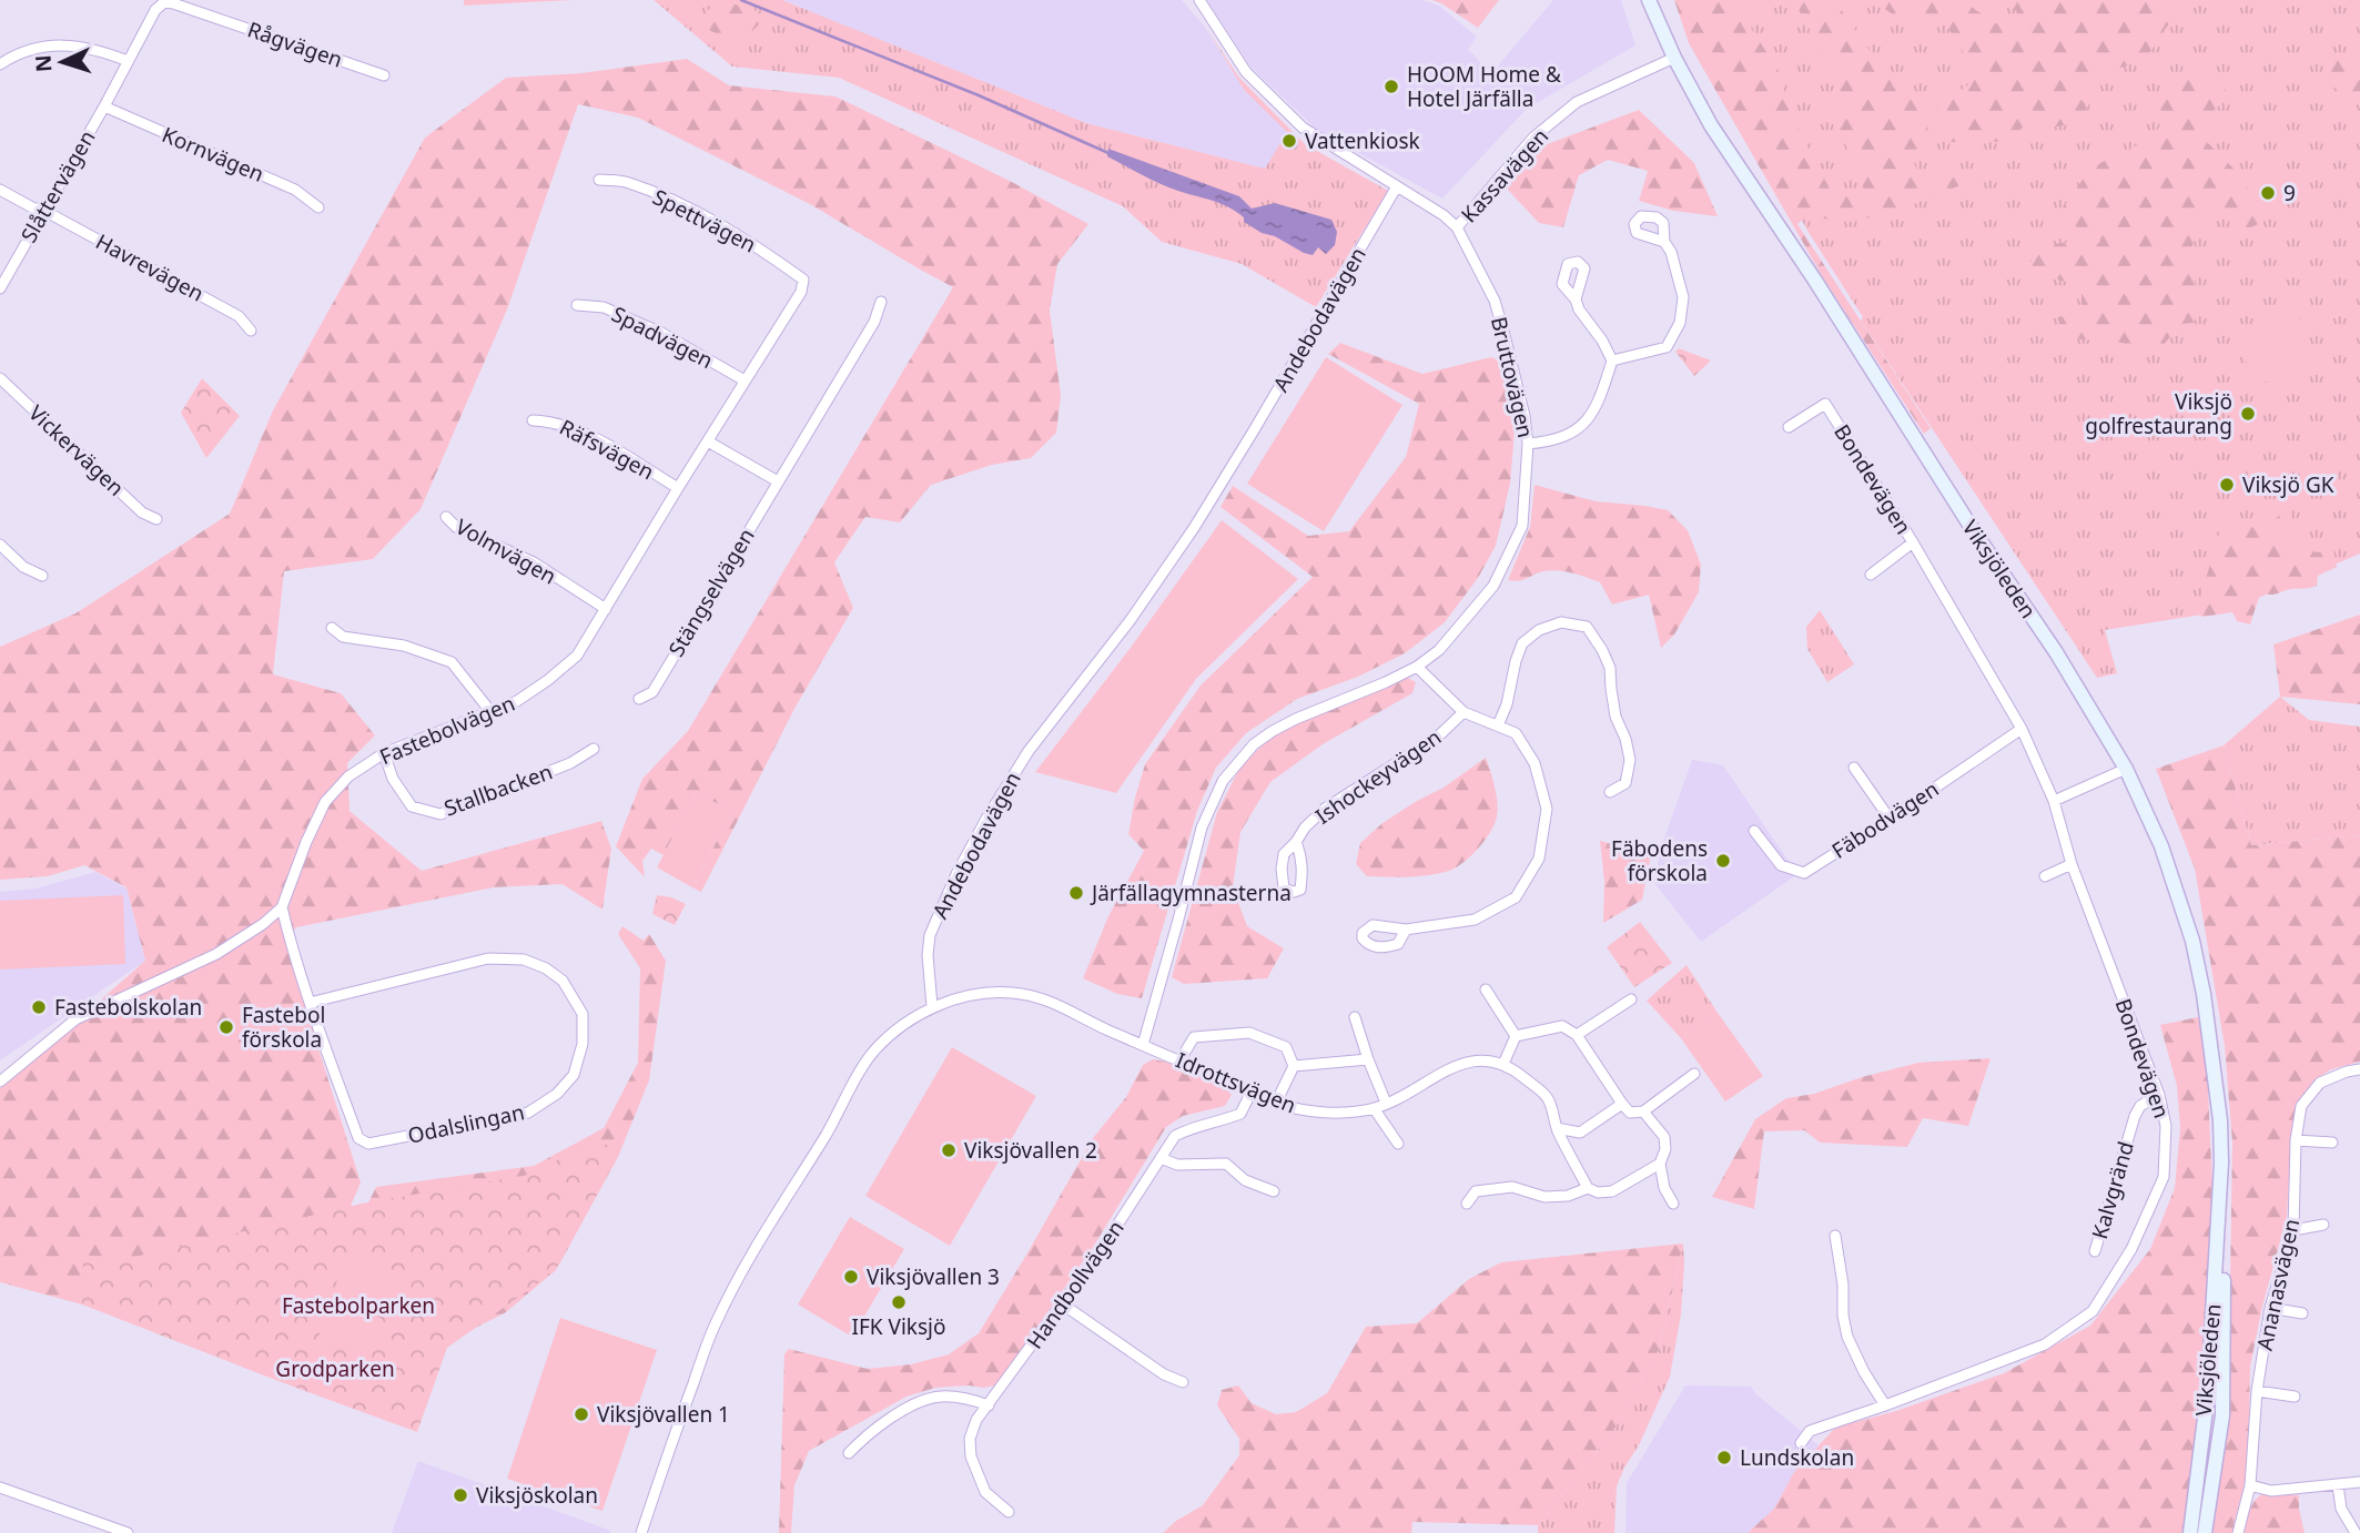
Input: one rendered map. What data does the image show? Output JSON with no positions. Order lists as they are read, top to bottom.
{
  "streets": {
    "main road": ["Viksjöleden"],
    "street": [
      "Rågvägen",
      "Kornvägen",
      "Kassavägen",
      "Slåttervägen",
      "Spettvägen",
      "Havrevägen",
      "Andebodavägen",
      "Spadvägen",
      "Bruttovägen",
      "Räfsvägen",
      "Vickervägen",
      "Bondevägen",
      "Volmvägen",
      "Stängselvägen",
      "Fastebolvägen",
      "Ishockeyvägen",
      "Stallbacken",
      "Fäbodvägen",
      "Idrottsvägen",
      "Odalslingan",
      "Kalvgränd",
      "Handbollvägen",
      "Ananasvägen"
    ]
  },
  "crossings": [
    ["Rågvägen", "Slåttervägen"],
    ["Kornvägen", "Slåttervägen"],
    ["Kassavägen", "Bruttovägen"],
    ["Kassavägen", "Viksjöleden"],
    ["Slåttervägen", "Havrevägen"],
    ["Spettvägen", "Fastebolvägen"],
    ["Andebodavägen", "Bruttovägen"],
    ["Andebodavägen", "Idrottsvägen"],
    ["Spadvägen", "Fastebolvägen"],
    ["Bruttovägen", "Idrottsvägen"],
    ["Räfsvägen", "Fastebolvägen"],
    ["Bondevägen", "Fäbodvägen"],
    ["Bondevägen", "Kalvgränd"],
    ["Volmvägen", "Fastebolvägen"],
    ["Fastebolvägen", "Stallbacken"],
    ["Fastebolvägen", "Odalslingan"],
    ["Idrottsvägen", "Handbollvägen"]
  ],
  "parks": ["Fastebolparken", "Grodparken"],
  "places": [
    "HOOM Home & Hotel Järfälla",
    "Vattenkiosk",
    "9",
    "Viksjö golfrestaurang",
    "Viksjö GK",
    "Fäbodens förskola",
    "Järfällagymnasterna",
    "Fastebolskolan",
    "Fastebol förskola",
    "Viksjövallen 2",
    "Viksjövallen 3",
    "IFK Viksjö",
    "Viksjövallen 1",
    "Lundskolan",
    "Viksjöskolan"
  ],
  "north": "left"
}
